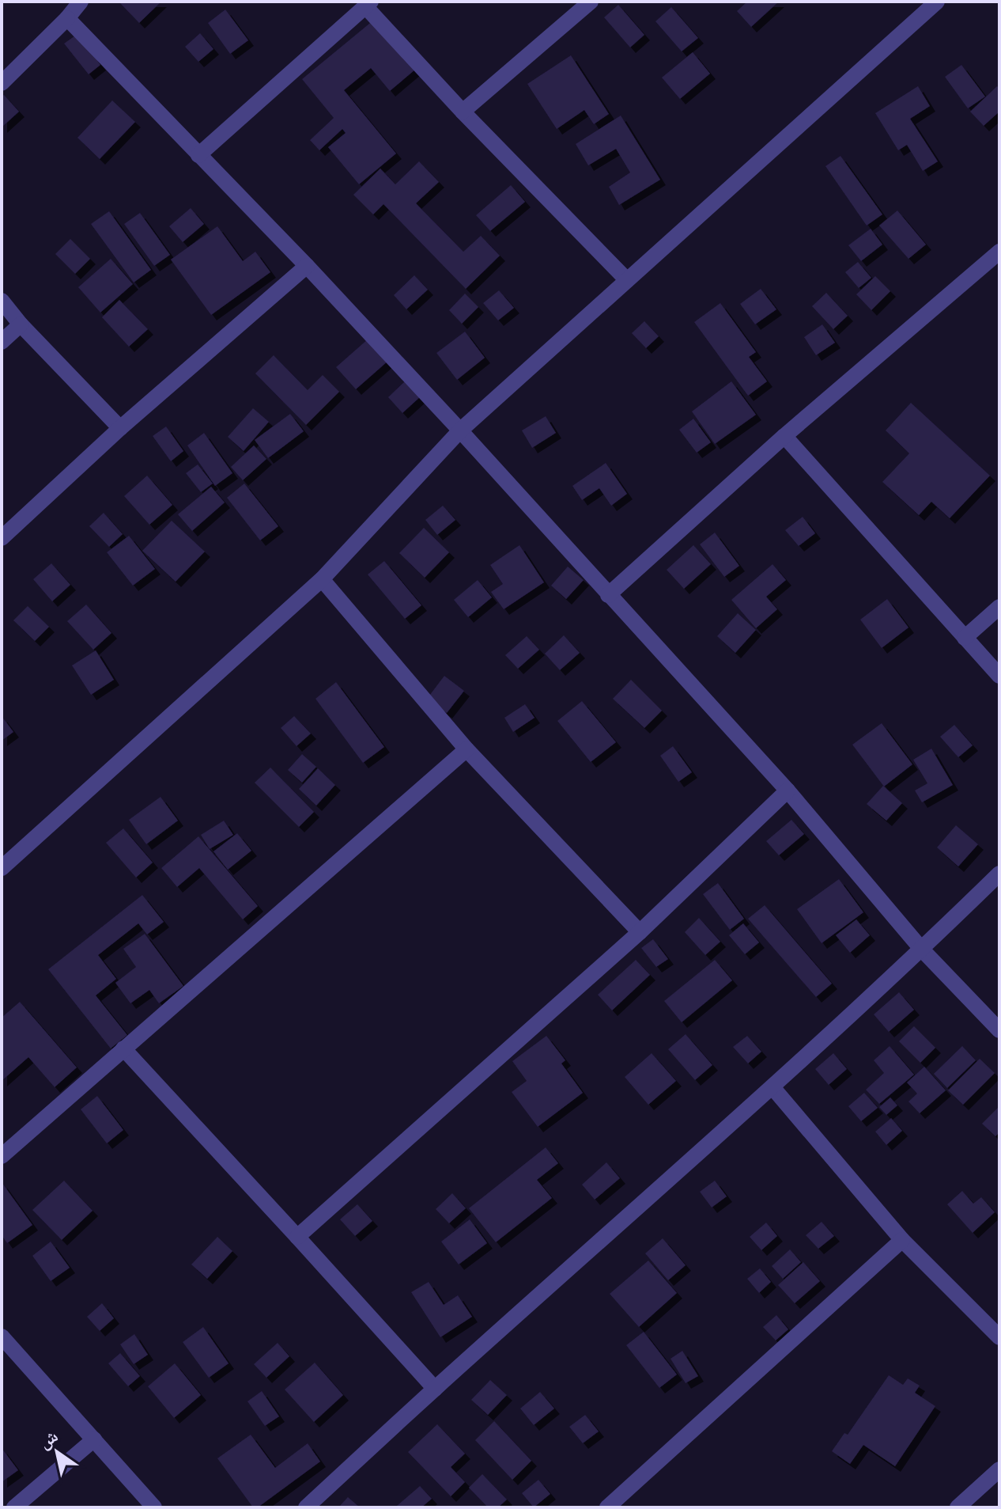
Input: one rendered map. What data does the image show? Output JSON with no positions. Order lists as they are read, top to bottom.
{
  "north": "top left"
}
